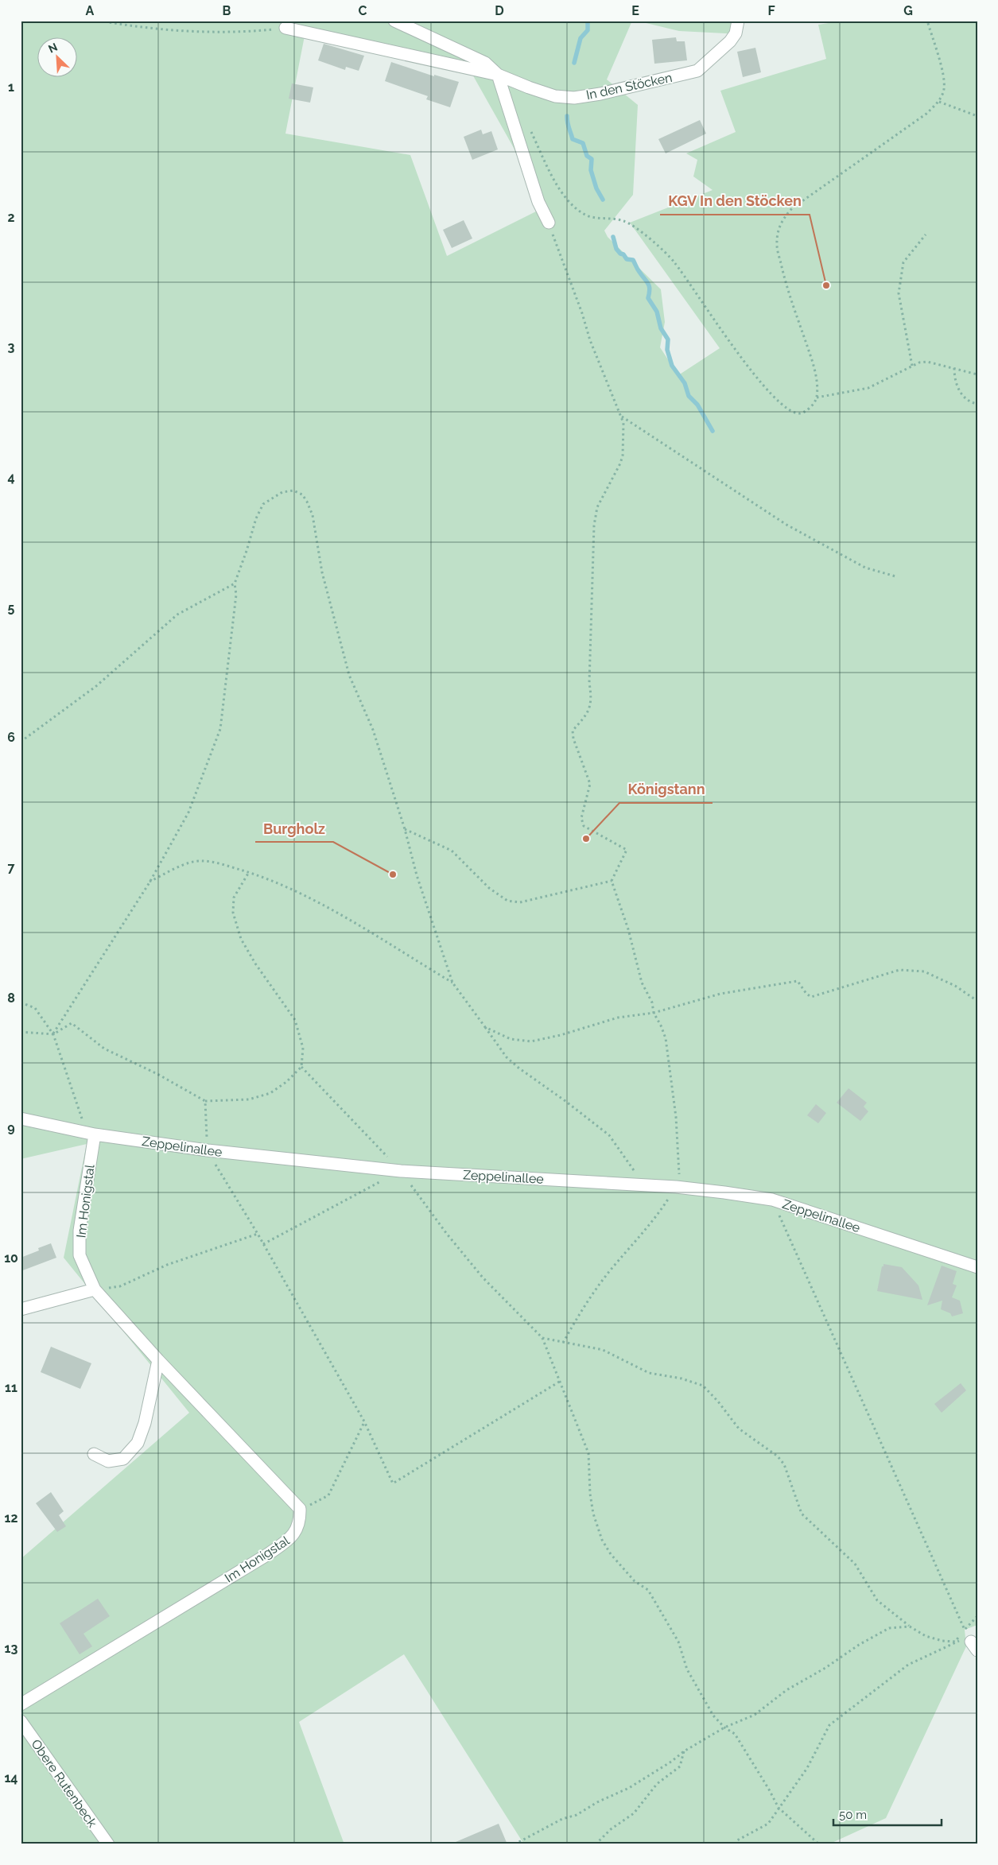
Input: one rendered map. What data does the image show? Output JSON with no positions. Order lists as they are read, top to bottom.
{
  "streets": {
    "street": [
      "In den Stöcken",
      "Zeppelinallee",
      "Im Honigstal",
      "Obere Rutenbeck"
    ]
  },
  "crossings": [
    ["Zeppelinallee", "Im Honigstal"]
  ],
  "places": ["KGV In den Stöcken", "Königstann", "Burgholz"],
  "scale_bar": "50 m",
  "north": "top left",
  "grid": {
    "columns": [
      "A",
      "B",
      "C",
      "D",
      "E",
      "F",
      "G"
    ],
    "rows": [
      "1",
      "2",
      "3",
      "4",
      "5",
      "6",
      "7",
      "8",
      "9",
      "10",
      "11",
      "12",
      "13",
      "14"
    ]
  }
}
